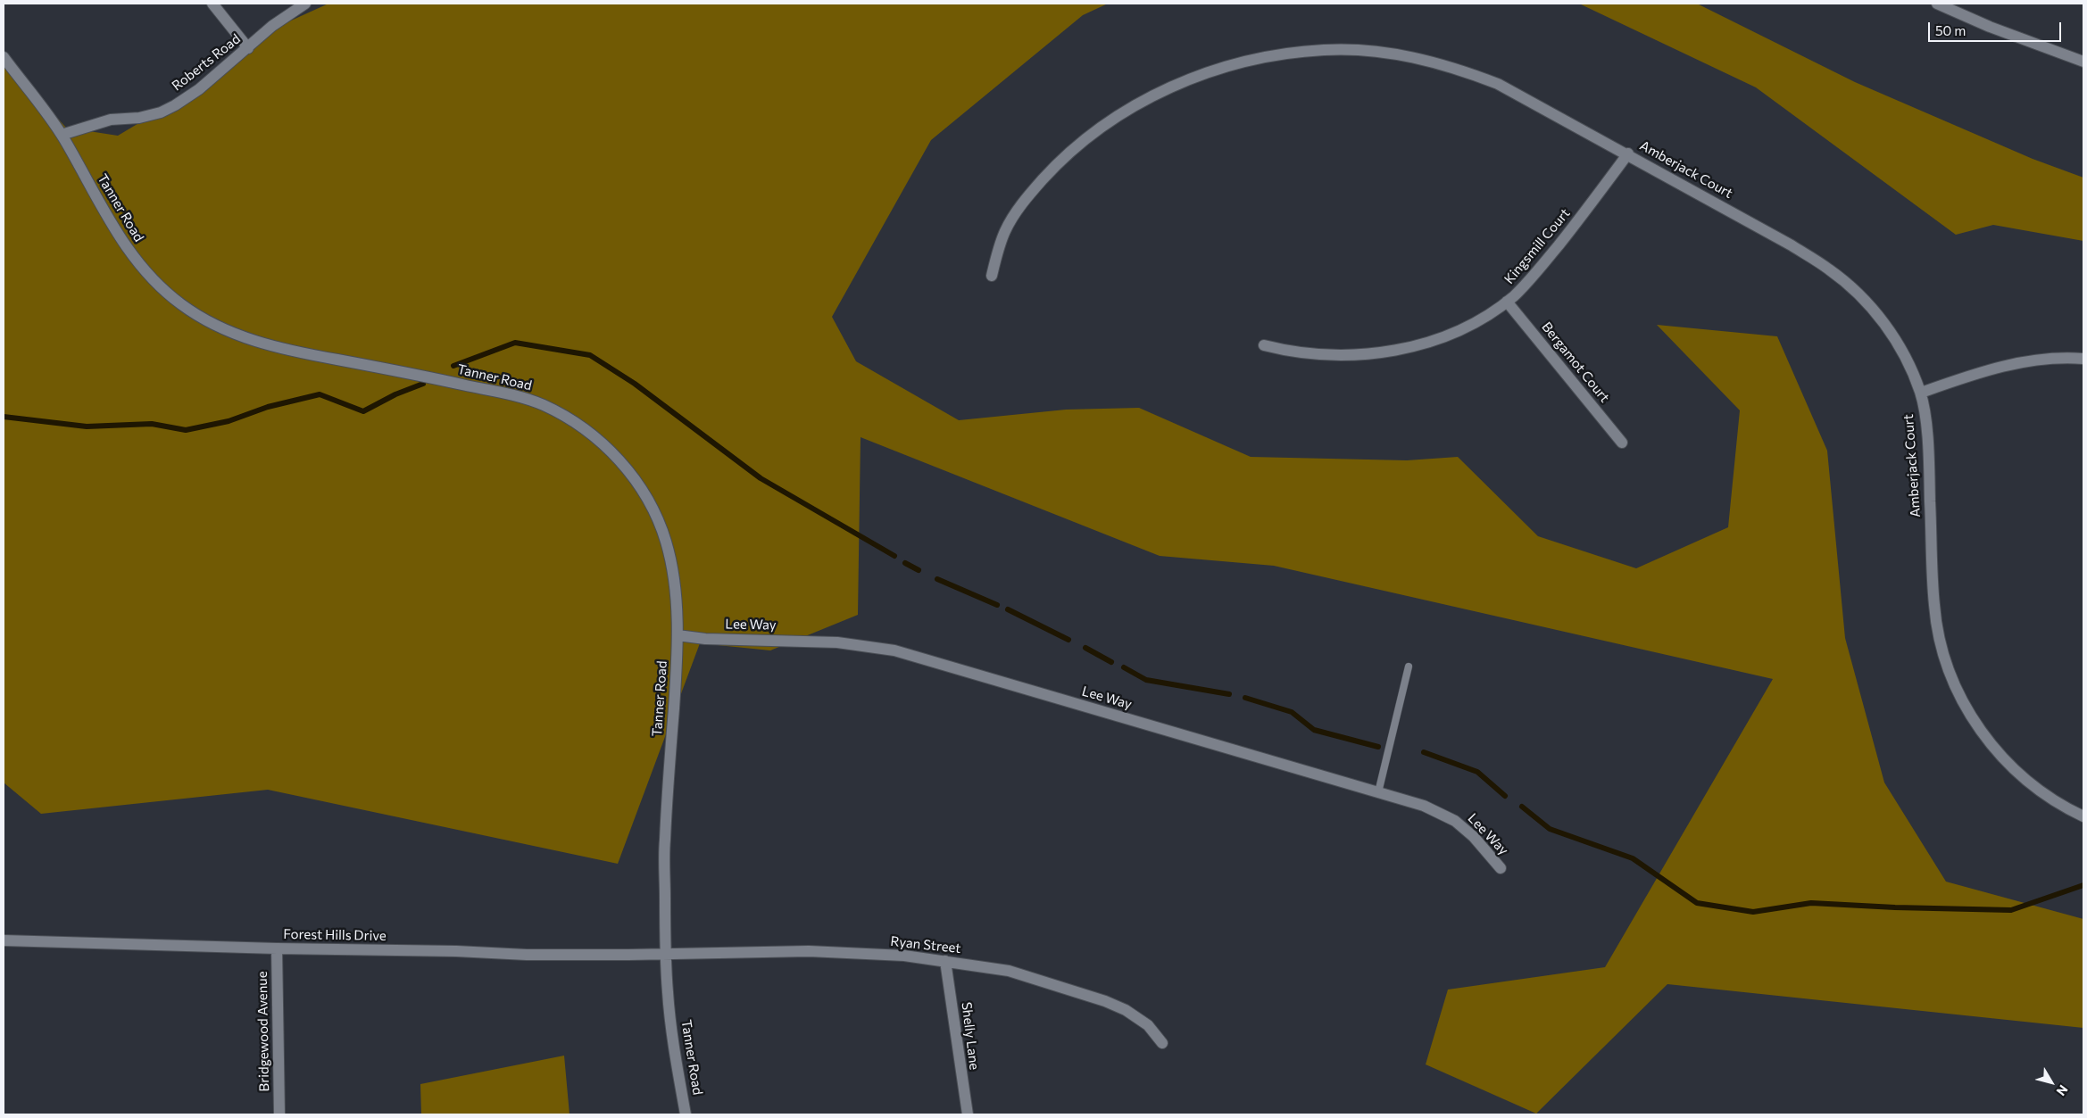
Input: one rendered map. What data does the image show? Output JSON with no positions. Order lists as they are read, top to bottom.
{
  "streets": {
    "street": [
      "Roberts Road",
      "Amberjack Court",
      "Tanner Road",
      "Kingsmill Court",
      "Bergamot Court",
      "Lee Way",
      "Forest Hills Drive",
      "Ryan Street",
      "Bridgewood Avenue",
      "Shelly Lane"
    ]
  },
  "crossings": [
    ["Roberts Road", "Tanner Road"],
    ["Amberjack Court", "Kingsmill Court"],
    ["Tanner Road", "Lee Way"],
    ["Tanner Road", "Forest Hills Drive"],
    ["Tanner Road", "Ryan Street"],
    ["Kingsmill Court", "Bergamot Court"],
    ["Forest Hills Drive", "Ryan Street"],
    ["Forest Hills Drive", "Bridgewood Avenue"],
    ["Ryan Street", "Shelly Lane"]
  ],
  "scale_bar": "50 m",
  "north": "bottom right"
}
